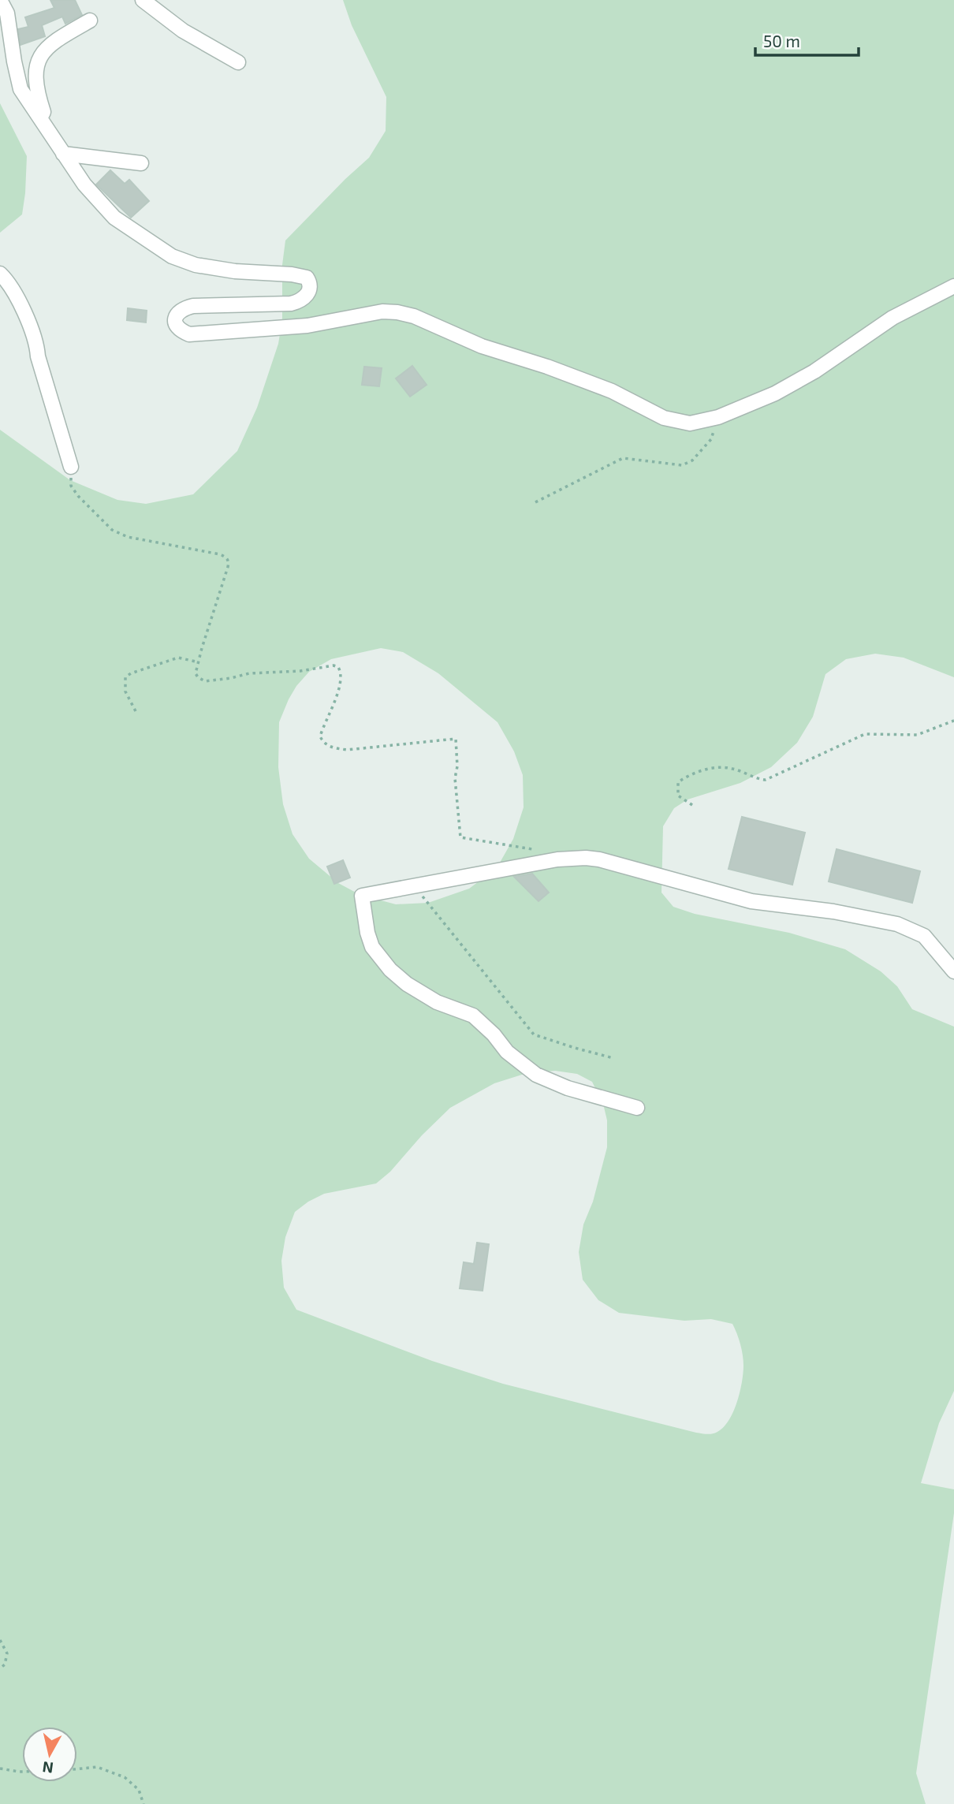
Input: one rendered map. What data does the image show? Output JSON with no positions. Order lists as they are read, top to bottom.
{
  "scale_bar": "50 m",
  "north": "bottom"
}
